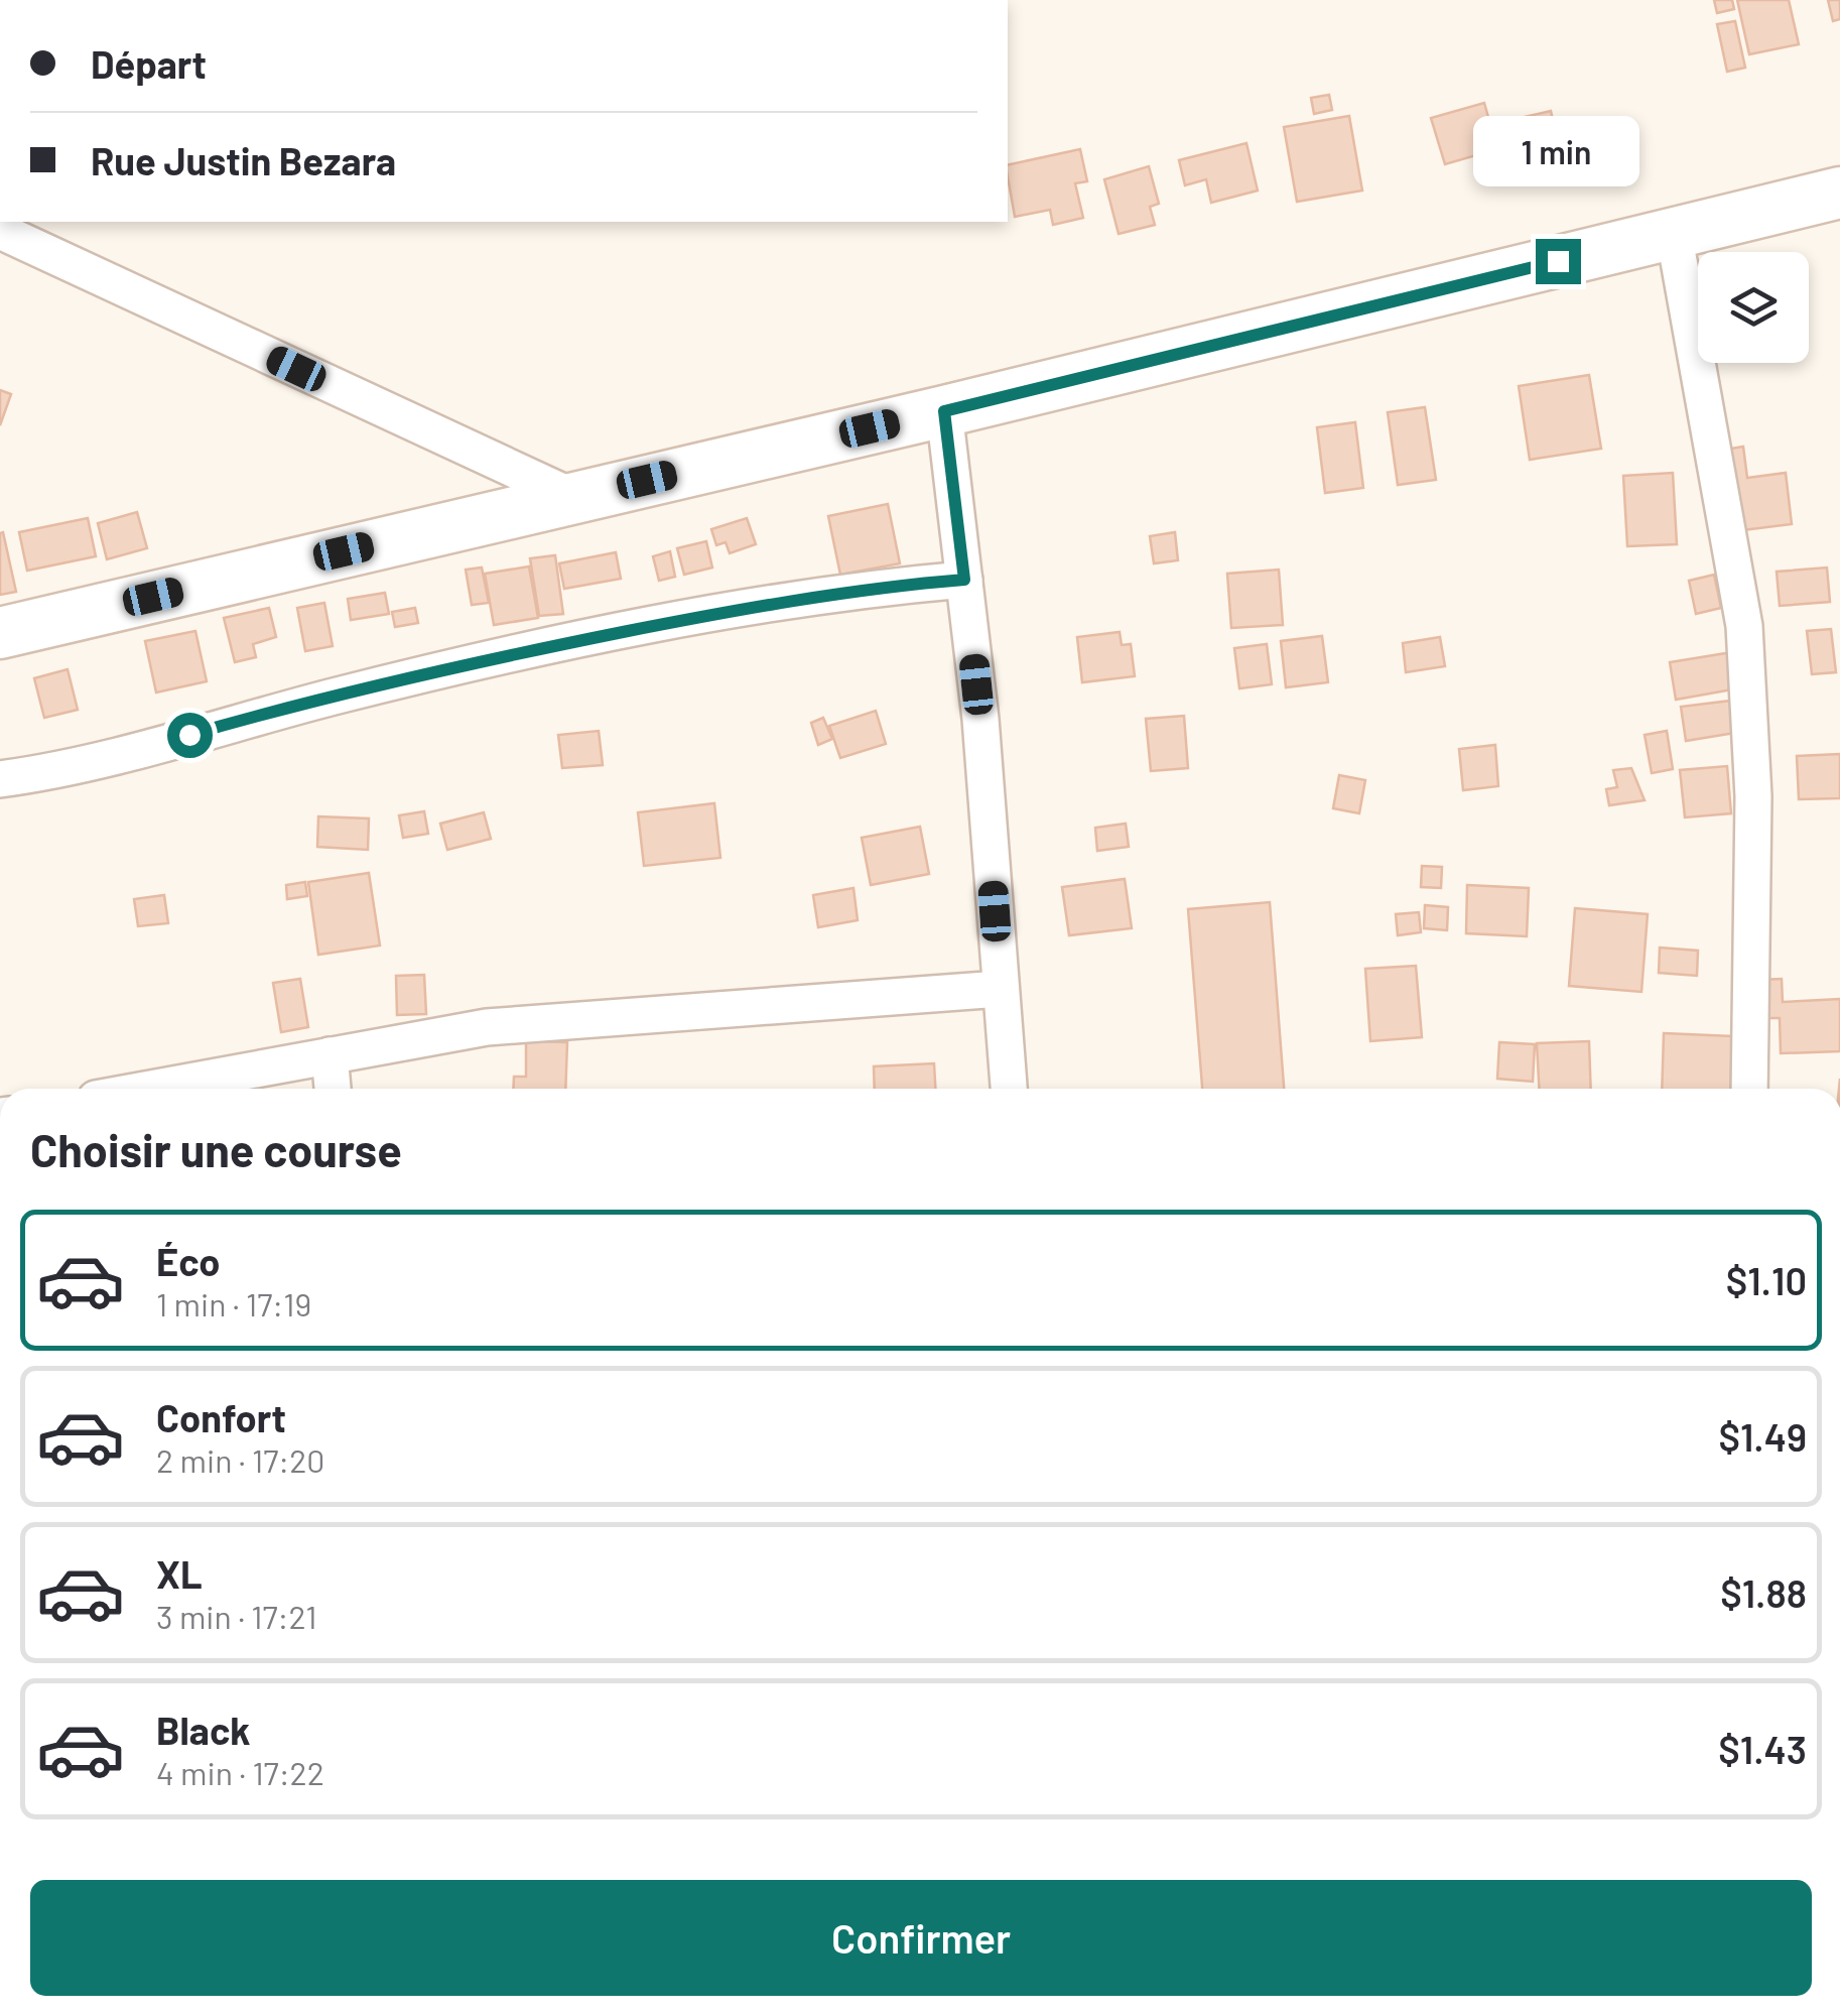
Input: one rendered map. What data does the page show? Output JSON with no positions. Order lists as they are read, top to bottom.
{
  "page": {
    "banner": ["Départ", "Rue Justin Bezara"],
    "bubble": "1 min",
    "heading": "Choisir une course",
    "list": [
      {
        "name": "Éco",
        "note": "1 min · 17:19",
        "value": "$1.10"
      },
      {
        "name": "Confort",
        "note": "2 min · 17:20",
        "value": "$1.49"
      },
      {
        "name": "XL",
        "note": "3 min · 17:21",
        "value": "$1.88"
      },
      {
        "name": "Black",
        "note": "4 min · 17:22",
        "value": "$1.43"
      }
    ],
    "buttons": "Confirmer"
  }
}
